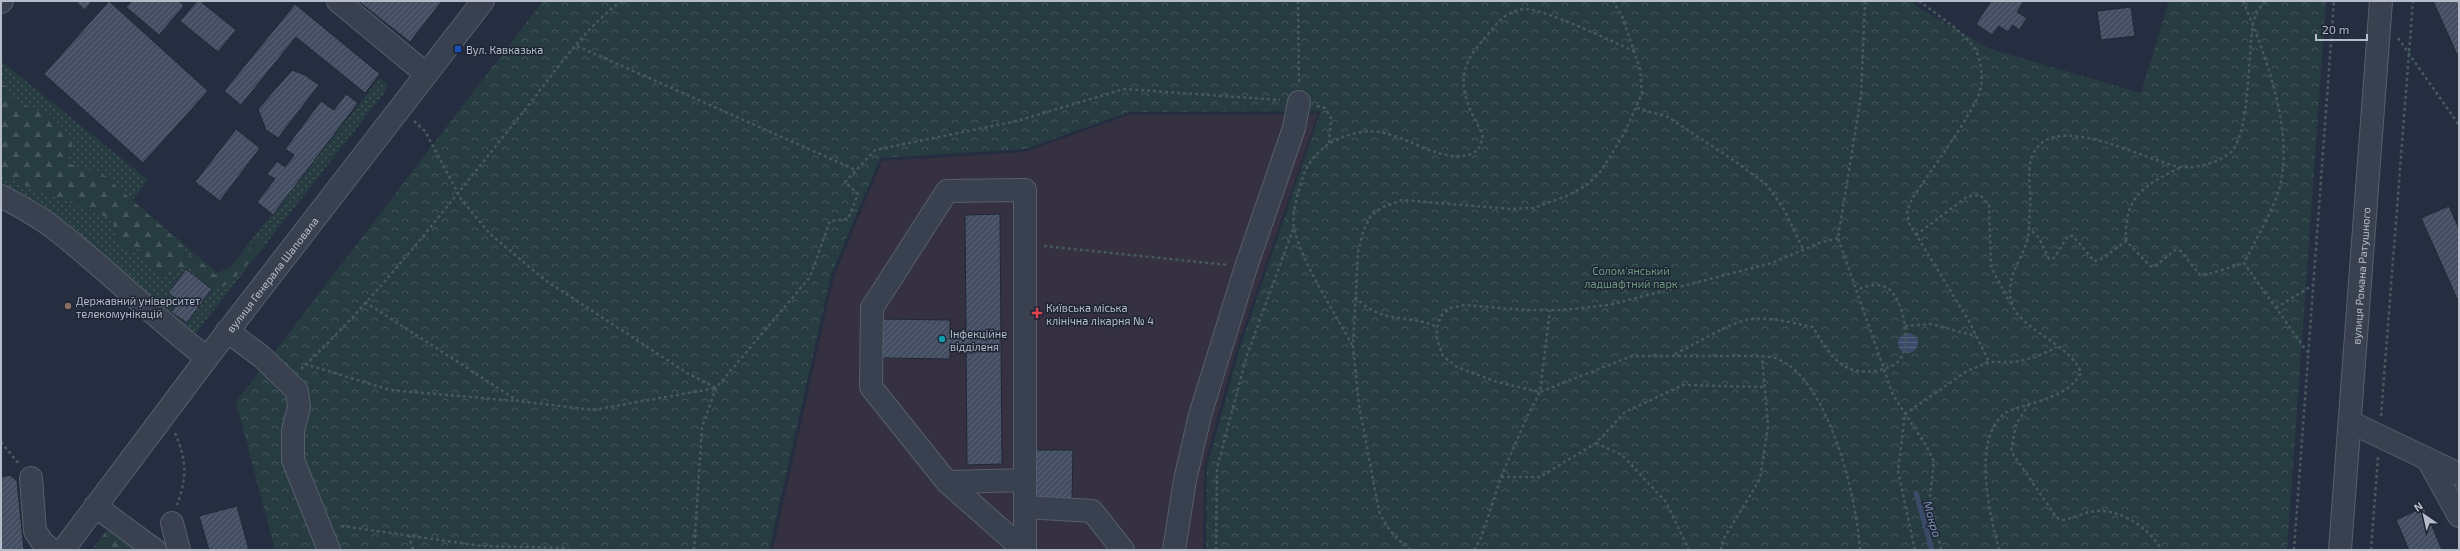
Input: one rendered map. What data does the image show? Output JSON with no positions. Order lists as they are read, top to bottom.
{
  "streets": {
    "street": ["вулиця Генерала Шаповала", "вулиця Романа Ратушного"]
  },
  "water": ["Мокра"],
  "parks": ["Солом'янський ладшафтний парк"],
  "places": {
    "transit": ["Вул. Кавказька"],
    "other": ["Державний університет телекомунікацій", "Інфекційне відділеня"],
    "health": ["Київська міська клінічна лікарня № 4"]
  },
  "scale_bar": "20 m",
  "north": "top left"
}
